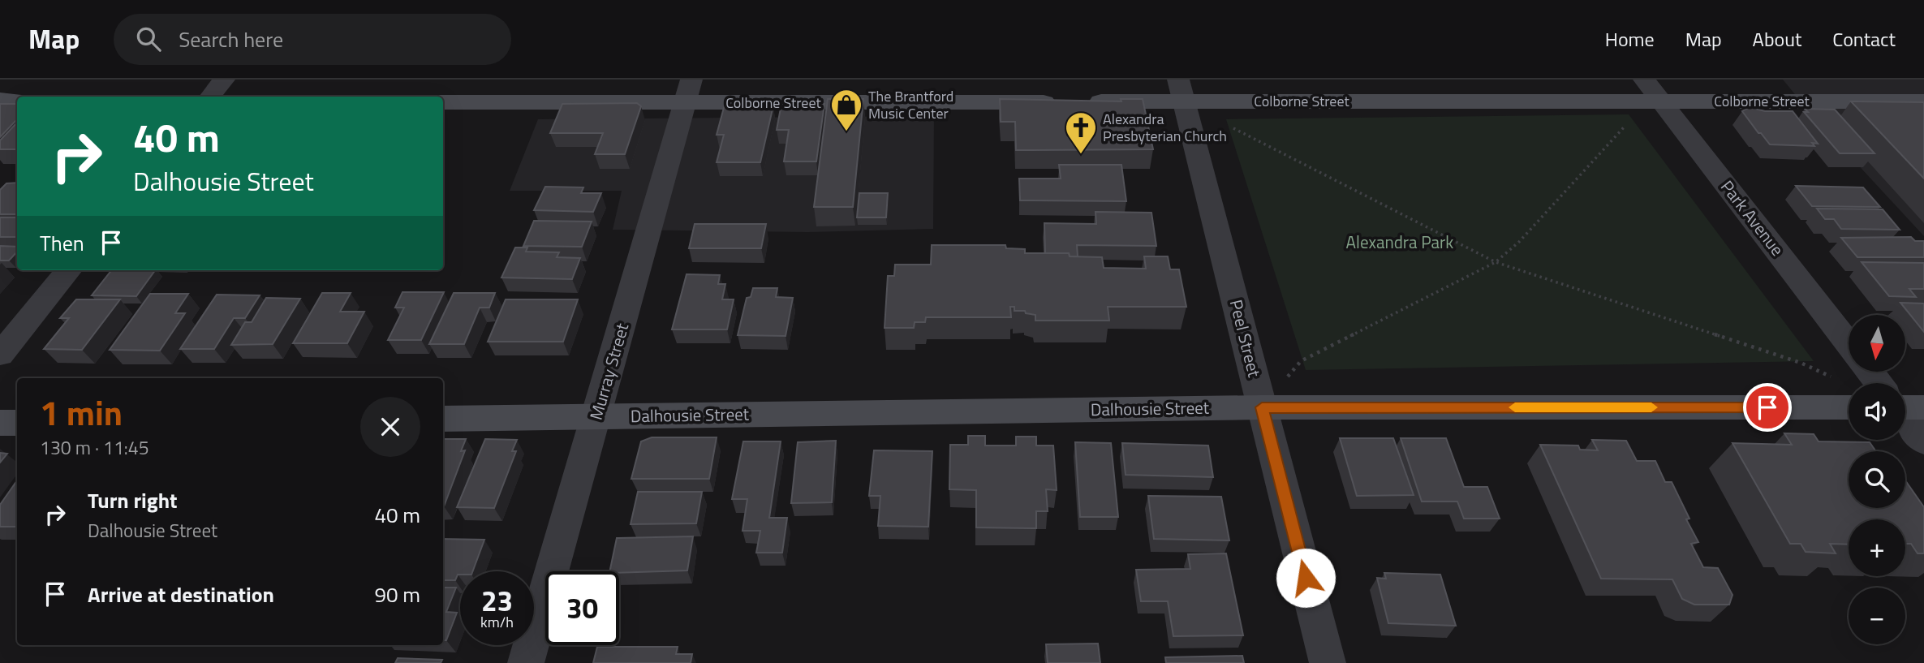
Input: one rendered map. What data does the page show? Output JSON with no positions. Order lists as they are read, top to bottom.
{
  "streets": {
    "main road": ["Colborne Street", "Dalhousie Street"],
    "street": ["Park Avenue", "Peel Street", "Murray Street"]
  },
  "crossings": [
    ["Colborne Street", "Park Avenue"],
    ["Colborne Street", "Peel Street"],
    ["Colborne Street", "Murray Street"],
    ["Peel Street", "Dalhousie Street"],
    ["Murray Street", "Dalhousie Street"]
  ],
  "parks": ["Alexandra Park"],
  "places": {
    "shop": ["The Brantford Music Center"],
    "church": ["Alexandra Presbyterian Church"]
  },
  "north": "bottom",
  "page": {
    "header": "Map",
    "search": "Search here",
    "nav": [
      "Home",
      "Map",
      "About",
      "Contact"
    ],
    "turn": ["40 m", "Dalhousie Street"],
    "then": "Then",
    "map_buttons": ["+", "−"],
    "heading": ["1 min", "130 m · 11:45"],
    "list": [
      {
        "name": "Turn right",
        "note": "Dalhousie Street",
        "value": "40 m"
      },
      {
        "name": "Arrive at destination",
        "value": "90 m"
      }
    ],
    "speed": "23 km/h",
    "limit": "30"
  }
}
